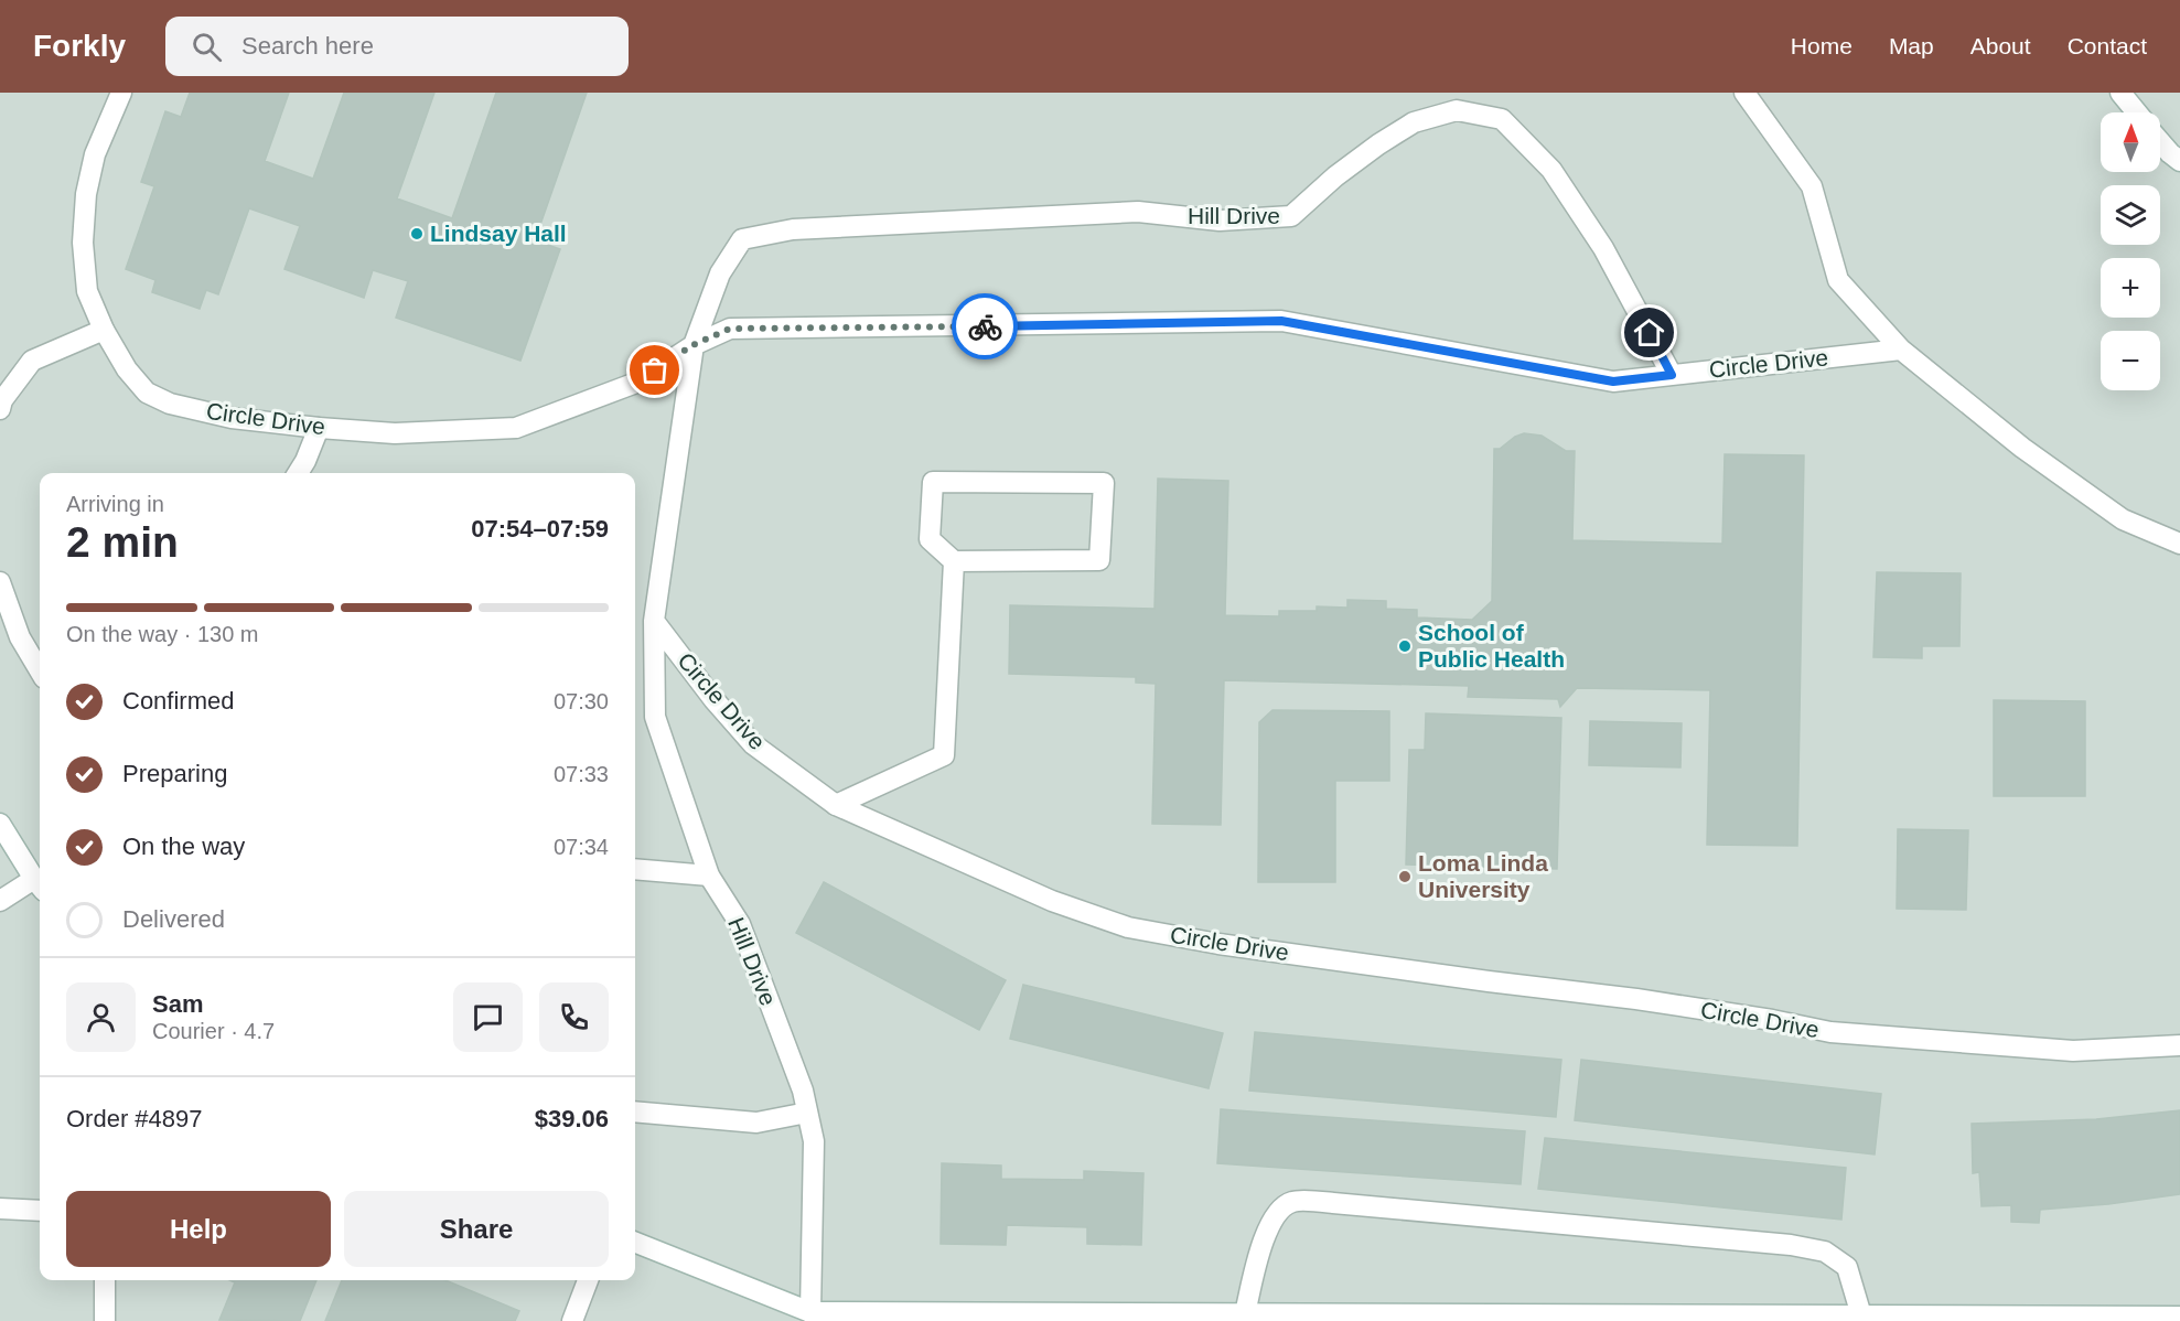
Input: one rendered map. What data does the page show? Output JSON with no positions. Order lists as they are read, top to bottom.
{
  "streets": {
    "street": ["Hill Drive", "Circle Drive"]
  },
  "crossings": [
    ["Hill Drive", "Circle Drive"]
  ],
  "places": ["Lindsay Hall", "School of Public Health", "Loma Linda University"],
  "north": "top",
  "page": {
    "header": "Forkly",
    "search": "Search here",
    "nav": [
      "Home",
      "Map",
      "About",
      "Contact"
    ],
    "map_buttons": ["+", "−"],
    "heading": ["2 min", "Arriving in", "07:54–07:59"],
    "panel": [
      "Sam",
      "Courier · 4.7",
      "Order #4897",
      "$39.06"
    ],
    "bar": "On the way · 130 m",
    "list": [
      ["Confirmed", "07:30"],
      ["Preparing", "07:33"],
      ["On the way", "07:34"],
      "Delivered"
    ],
    "buttons": ["Help", "Share"]
  }
}
